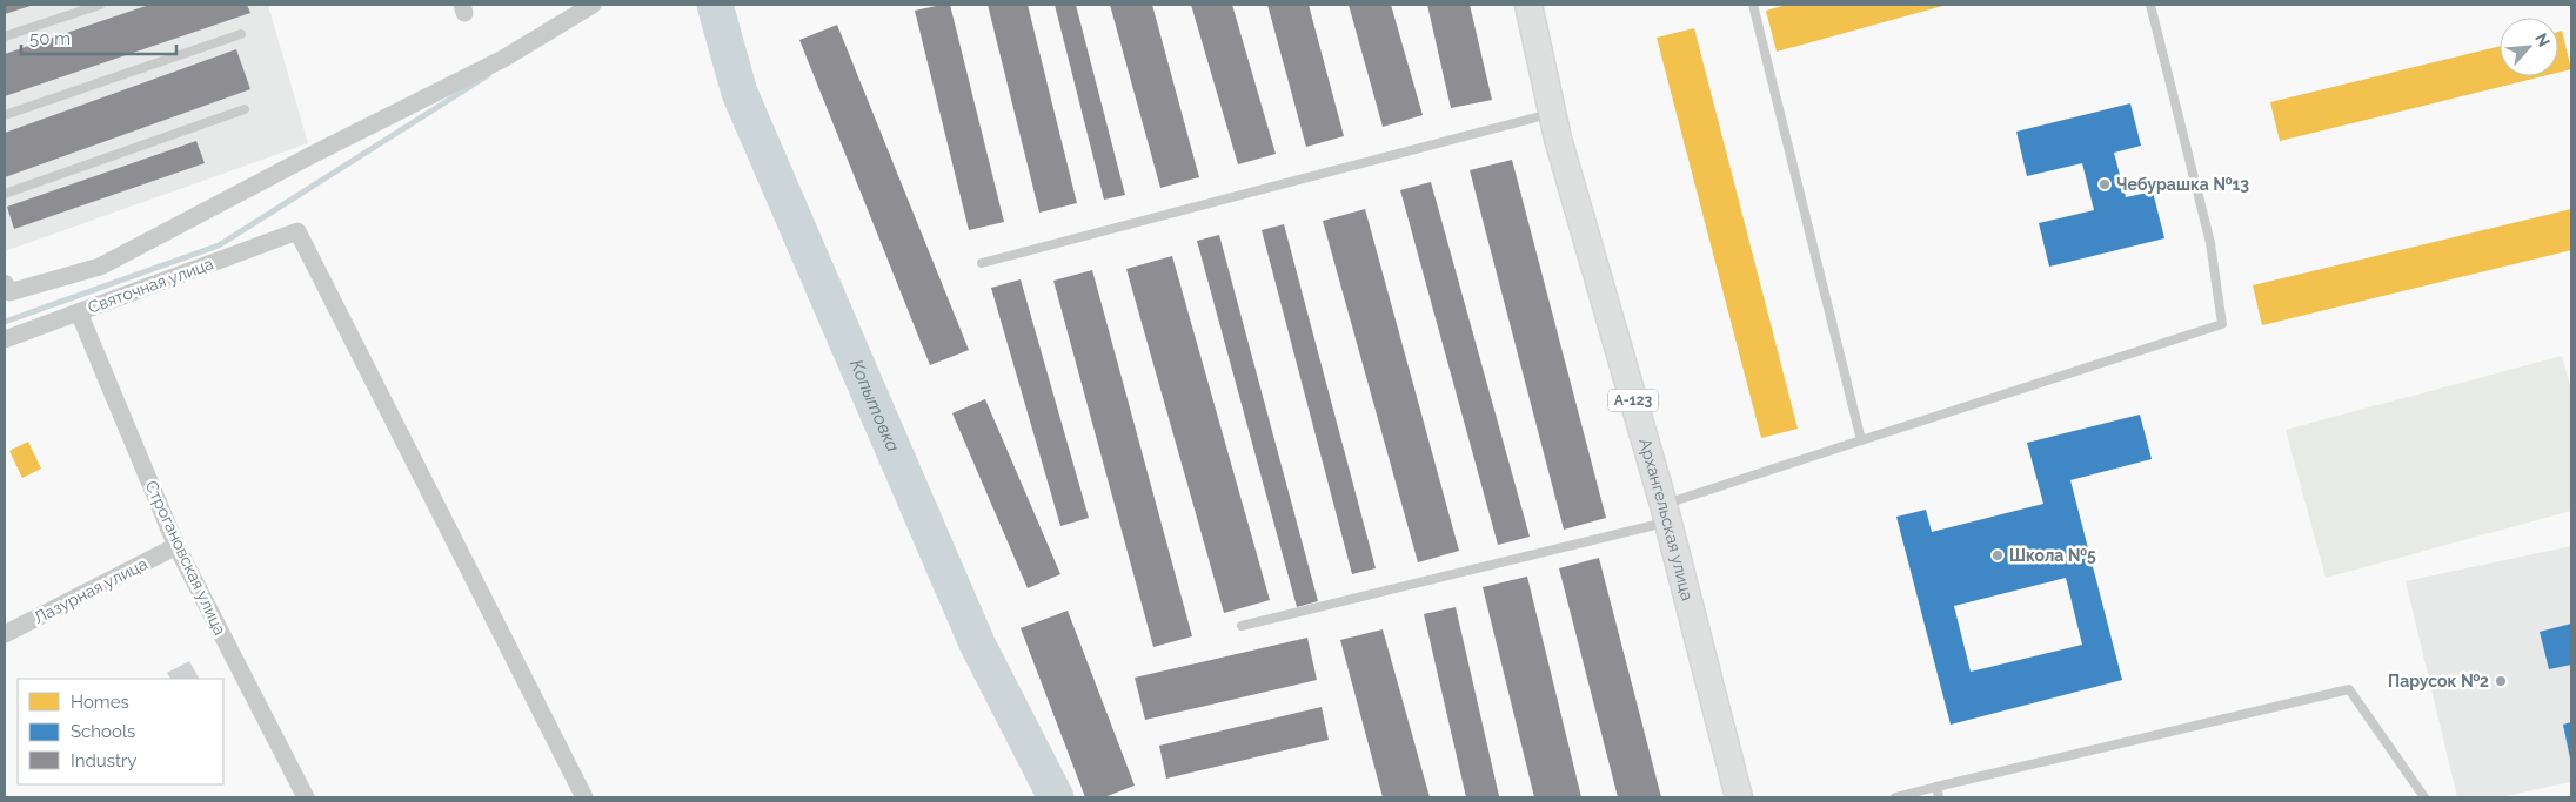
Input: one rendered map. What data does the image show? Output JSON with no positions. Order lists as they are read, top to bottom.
{
  "streets": {
    "main road": ["А-123", "Архангельская улица"],
    "street": ["Святочная улица", "Строгановская улица", "Лазурная улица"]
  },
  "crossings": [
    ["Святочная улица", "Строгановская улица"],
    ["Строгановская улица", "Лазурная улица"]
  ],
  "water": ["Копытовка"],
  "places": ["Чебурашка №13", "Школа №5", "Парусок №2"],
  "legend": ["Homes", "Schools", "Industry"],
  "scale_bar": "50 m",
  "north": "top right"
}
